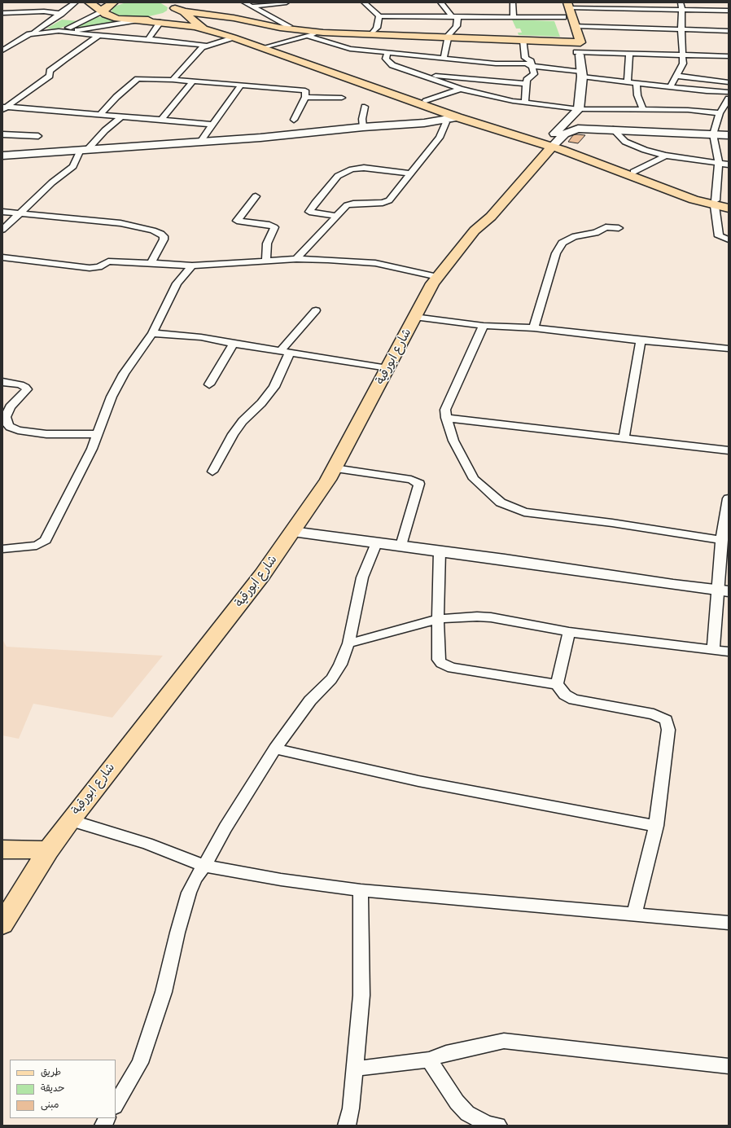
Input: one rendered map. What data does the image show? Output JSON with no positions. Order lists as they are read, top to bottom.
{
  "streets": {
    "main road": ["شارع ابورقية"]
  },
  "legend": ["طريق", "حديقة", "مبنى"]
}
